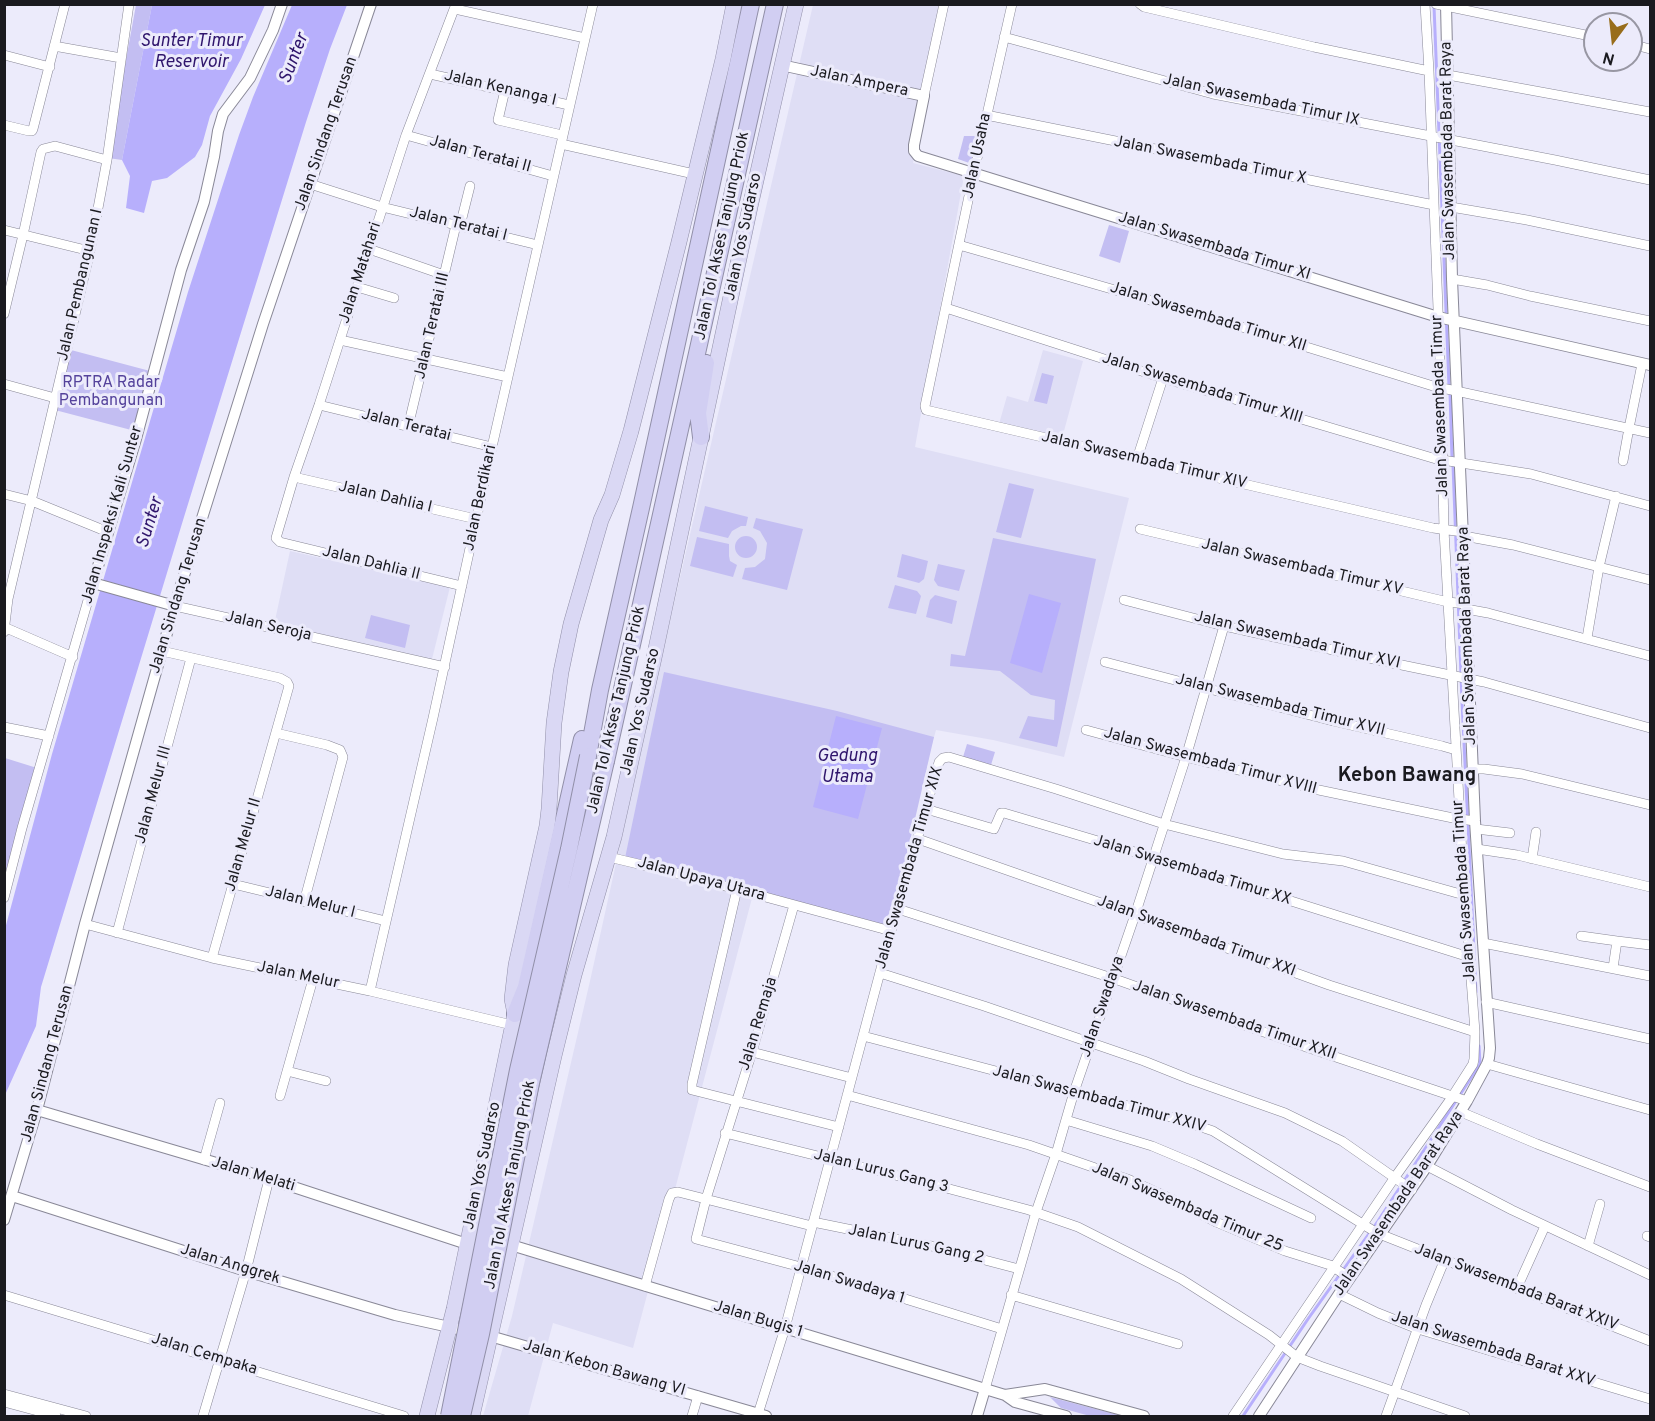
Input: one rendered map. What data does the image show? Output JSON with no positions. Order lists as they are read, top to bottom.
{
  "streets": {
    "highway": ["Jalan Tol Akses Tanjung Priok", "Jalan Yos Sudarso"],
    "street": [
      "Jalan Ampera",
      "Jalan Kenanga I",
      "Jalan Swasembada Timur IX",
      "Jalan Sindang Terusan",
      "Jalan Swasembada Barat Raya",
      "Jalan Teratai II",
      "Jalan Usaha",
      "Jalan Swasembada Timur X",
      "Jalan Teratai I",
      "Jalan Swasembada Timur XI",
      "Jalan Matahari",
      "Jalan Pembangunan I",
      "Jalan Swasembada Timur XII",
      "Jalan Teratai III",
      "Jalan Swasembada Timur XIII",
      "Jalan Swasembada Timur",
      "Jalan Teratai",
      "Jalan Swasembada Timur XIV",
      "Jalan Dahlia I",
      "Jalan Berdikari",
      "Jalan Inspeksi Kali Sunter",
      "Jalan Dahlia II",
      "Jalan Swasembada Timur XV",
      "Jalan Seroja",
      "Jalan Swasembada Timur XVI",
      "Jalan Swasembada Timur XVII",
      "Jalan Swasembada Timur XVIII",
      "Jalan Melur III",
      "Jalan Melur II",
      "Jalan Swasembada Timur XIX",
      "Jalan Swasembada Timur XX",
      "Jalan Upaya Utara",
      "Jalan Melur I",
      "Jalan Swasembada Timur XXI",
      "Jalan Melur",
      "Jalan Swadaya",
      "Jalan Swasembada Timur XXII",
      "Jalan Remaja",
      "Jalan Swasembada Timur XXIV",
      "Jalan Lurus Gang 3",
      "Jalan Melati",
      "Jalan Swasembada Timur 25",
      "Jalan Lurus Gang 2",
      "Jalan Anggrek",
      "Jalan Swadaya 1",
      "Jalan Swasembada Barat XXIV",
      "Jalan Bugis 1",
      "Jalan Swasembada Barat XXV",
      "Jalan Cempaka",
      "Jalan Kebon Bawang VI"
    ]
  },
  "crossings": [
    ["Jalan Ampera", "Jalan Usaha"],
    ["Jalan Ampera", "Jalan Yos Sudarso"],
    ["Jalan Ampera", "Jalan Swasembada Timur XI"],
    ["Jalan Kenanga I", "Jalan Matahari"],
    ["Jalan Kenanga I", "Jalan Berdikari"],
    ["Jalan Swasembada Timur IX", "Jalan Swasembada Barat Raya"],
    ["Jalan Swasembada Timur IX", "Jalan Usaha"],
    ["Jalan Swasembada Timur IX", "Jalan Swasembada Timur"],
    ["Jalan Sindang Terusan", "Jalan Teratai I"],
    ["Jalan Sindang Terusan", "Jalan Seroja"],
    ["Jalan Sindang Terusan", "Jalan Melur II"],
    ["Jalan Sindang Terusan", "Jalan Melur"],
    ["Jalan Sindang Terusan", "Jalan Melati"],
    ["Jalan Sindang Terusan", "Jalan Anggrek"],
    ["Jalan Swasembada Barat Raya", "Jalan Swasembada Timur XI"],
    ["Jalan Swasembada Barat Raya", "Jalan Swasembada Timur XII"],
    ["Jalan Swasembada Barat Raya", "Jalan Swasembada Timur XIII"],
    ["Jalan Swasembada Barat Raya", "Jalan Swasembada Timur"],
    ["Jalan Swasembada Barat Raya", "Jalan Swasembada Timur XIV"],
    ["Jalan Swasembada Barat Raya", "Jalan Swasembada Timur XV"],
    ["Jalan Swasembada Barat Raya", "Jalan Swasembada Timur XVI"],
    ["Jalan Swasembada Barat Raya", "Jalan Swasembada Timur XVIII"],
    ["Jalan Swasembada Barat Raya", "Jalan Swasembada Timur XXII"],
    ["Jalan Swasembada Barat Raya", "Jalan Swasembada Timur XXIV"],
    ["Jalan Swasembada Barat Raya", "Jalan Lurus Gang 3"],
    ["Jalan Swasembada Barat Raya", "Jalan Swasembada Timur 25"],
    ["Jalan Swasembada Barat Raya", "Jalan Swasembada Barat XXIV"],
    ["Jalan Swasembada Barat Raya", "Jalan Swasembada Barat XXV"],
    ["Jalan Teratai II", "Jalan Matahari"],
    ["Jalan Teratai II", "Jalan Berdikari"],
    ["Jalan Usaha", "Jalan Swasembada Timur X"],
    ["Jalan Usaha", "Jalan Swasembada Timur XI"],
    ["Jalan Usaha", "Jalan Swasembada Timur XII"],
    ["Jalan Usaha", "Jalan Swasembada Timur XIII"],
    ["Jalan Usaha", "Jalan Swasembada Timur XIV"],
    ["Jalan Swasembada Timur X", "Jalan Swasembada Timur"],
    ["Jalan Teratai I", "Jalan Matahari"],
    ["Jalan Teratai I", "Jalan Teratai III"],
    ["Jalan Teratai I", "Jalan Berdikari"],
    ["Jalan Yos Sudarso", "Jalan Upaya Utara"],
    ["Jalan Yos Sudarso", "Jalan Melur"],
    ["Jalan Yos Sudarso", "Jalan Melati"],
    ["Jalan Yos Sudarso", "Jalan Anggrek"],
    ["Jalan Yos Sudarso", "Jalan Bugis 1"],
    ["Jalan Yos Sudarso", "Jalan Kebon Bawang VI"],
    ["Jalan Swasembada Timur XI", "Jalan Swasembada Timur"],
    ["Jalan Matahari", "Jalan Teratai"],
    ["Jalan Matahari", "Jalan Dahlia I"],
    ["Jalan Matahari", "Jalan Dahlia II"],
    ["Jalan Swasembada Timur XII", "Jalan Swasembada Timur"],
    ["Jalan Teratai III", "Jalan Teratai"],
    ["Jalan Swasembada Timur XIII", "Jalan Swasembada Timur"],
    ["Jalan Swasembada Timur XIII", "Jalan Swasembada Timur XIV"],
    ["Jalan Swasembada Timur", "Jalan Swasembada Timur XIV"],
    ["Jalan Swasembada Timur", "Jalan Swasembada Timur XV"],
    ["Jalan Swasembada Timur", "Jalan Swasembada Timur XVI"],
    ["Jalan Swasembada Timur", "Jalan Swasembada Timur XVII"],
    ["Jalan Swasembada Timur", "Jalan Swasembada Timur XVIII"],
    ["Jalan Swasembada Timur", "Jalan Swasembada Timur XIX"],
    ["Jalan Swasembada Timur", "Jalan Swasembada Timur XX"],
    ["Jalan Swasembada Timur", "Jalan Swasembada Timur XXI"],
    ["Jalan Swasembada Timur", "Jalan Swasembada Timur XXII"],
    ["Jalan Swasembada Timur", "Jalan Swasembada Timur XXIV"],
    ["Jalan Swasembada Timur", "Jalan Lurus Gang 3"],
    ["Jalan Swasembada Timur", "Jalan Swasembada Timur 25"],
    ["Jalan Swasembada Timur", "Jalan Swasembada Barat XXIV"],
    ["Jalan Teratai", "Jalan Berdikari"],
    ["Jalan Dahlia I", "Jalan Berdikari"],
    ["Jalan Berdikari", "Jalan Dahlia II"],
    ["Jalan Berdikari", "Jalan Seroja"],
    ["Jalan Berdikari", "Jalan Melur I"],
    ["Jalan Berdikari", "Jalan Melur"],
    ["Jalan Inspeksi Kali Sunter", "Jalan Seroja"],
    ["Jalan Swasembada Timur XVI", "Jalan Swadaya"],
    ["Jalan Swasembada Timur XVII", "Jalan Swadaya"],
    ["Jalan Swasembada Timur XVIII", "Jalan Swadaya"],
    ["Jalan Melur III", "Jalan Melur II"],
    ["Jalan Melur III", "Jalan Melur"],
    ["Jalan Melur II", "Jalan Melur I"],
    ["Jalan Melur II", "Jalan Melur"],
    ["Jalan Swasembada Timur XIX", "Jalan Swasembada Timur XX"],
    ["Jalan Swasembada Timur XIX", "Jalan Swasembada Timur XXI"],
    ["Jalan Swasembada Timur XIX", "Jalan Swadaya"],
    ["Jalan Swasembada Timur XIX", "Jalan Swasembada Timur XXII"],
    ["Jalan Swasembada Timur XIX", "Jalan Swasembada Timur XXIV"],
    ["Jalan Swasembada Timur XIX", "Jalan Lurus Gang 3"],
    ["Jalan Swasembada Timur XIX", "Jalan Swasembada Timur 25"],
    ["Jalan Swasembada Timur XIX", "Jalan Lurus Gang 2"],
    ["Jalan Swasembada Timur XIX", "Jalan Swadaya 1"],
    ["Jalan Swasembada Timur XIX", "Jalan Bugis 1"],
    ["Jalan Swasembada Timur XIX", "Jalan Kebon Bawang VI"],
    ["Jalan Swasembada Timur XX", "Jalan Swadaya"],
    ["Jalan Upaya Utara", "Jalan Remaja"],
    ["Jalan Swasembada Timur XXI", "Jalan Swadaya"],
    ["Jalan Swadaya", "Jalan Swasembada Timur XXII"],
    ["Jalan Swadaya", "Jalan Swasembada Timur XXIV"],
    ["Jalan Swadaya", "Jalan Lurus Gang 3"],
    ["Jalan Swadaya", "Jalan Swasembada Timur 25"],
    ["Jalan Swadaya", "Jalan Lurus Gang 2"],
    ["Jalan Swadaya", "Jalan Swadaya 1"],
    ["Jalan Swadaya", "Jalan Bugis 1"],
    ["Jalan Remaja", "Jalan Lurus Gang 3"],
    ["Jalan Remaja", "Jalan Lurus Gang 2"],
    ["Jalan Remaja", "Jalan Swadaya 1"],
    ["Jalan Swasembada Timur XXIV", "Jalan Swasembada Barat XXIV"],
    ["Jalan Lurus Gang 2", "Jalan Bugis 1"],
    ["Jalan Anggrek", "Jalan Kebon Bawang VI"],
    ["Jalan Bugis 1", "Jalan Kebon Bawang VI"]
  ],
  "districts": ["Kebon Bawang"],
  "water": ["Sunter Timur Reservoir", "Sunter", "Gedung Utama"],
  "parks": ["RPTRA Radar Pembangunan"],
  "north": "bottom"
}
